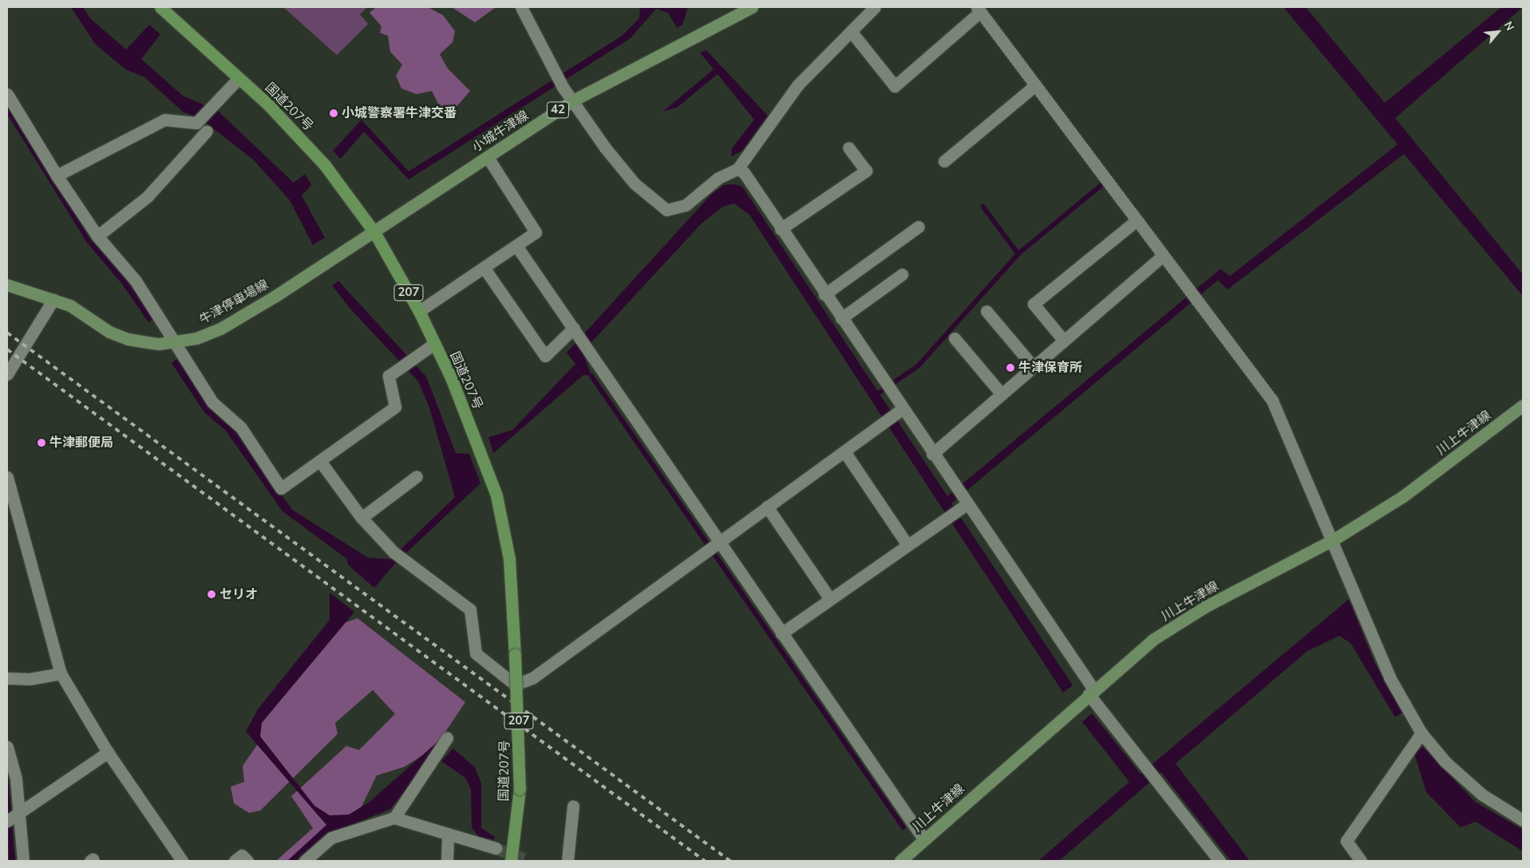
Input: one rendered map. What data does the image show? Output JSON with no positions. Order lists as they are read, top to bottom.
{
  "streets": {
    "highway": ["国道207号", "207"],
    "main road": [
      "42",
      "小城牛津線",
      "牛津停車場線",
      "川上牛津線"
    ]
  },
  "crossings": [
    ["国道207号", "小城牛津線"],
    ["国道207号", "牛津停車場線"],
    ["小城牛津線", "牛津停車場線"]
  ],
  "places": [
    "小城警察署牛津交番",
    "牛津保育所",
    "牛津郵便局",
    "セリオ"
  ],
  "north": "top right"
}
